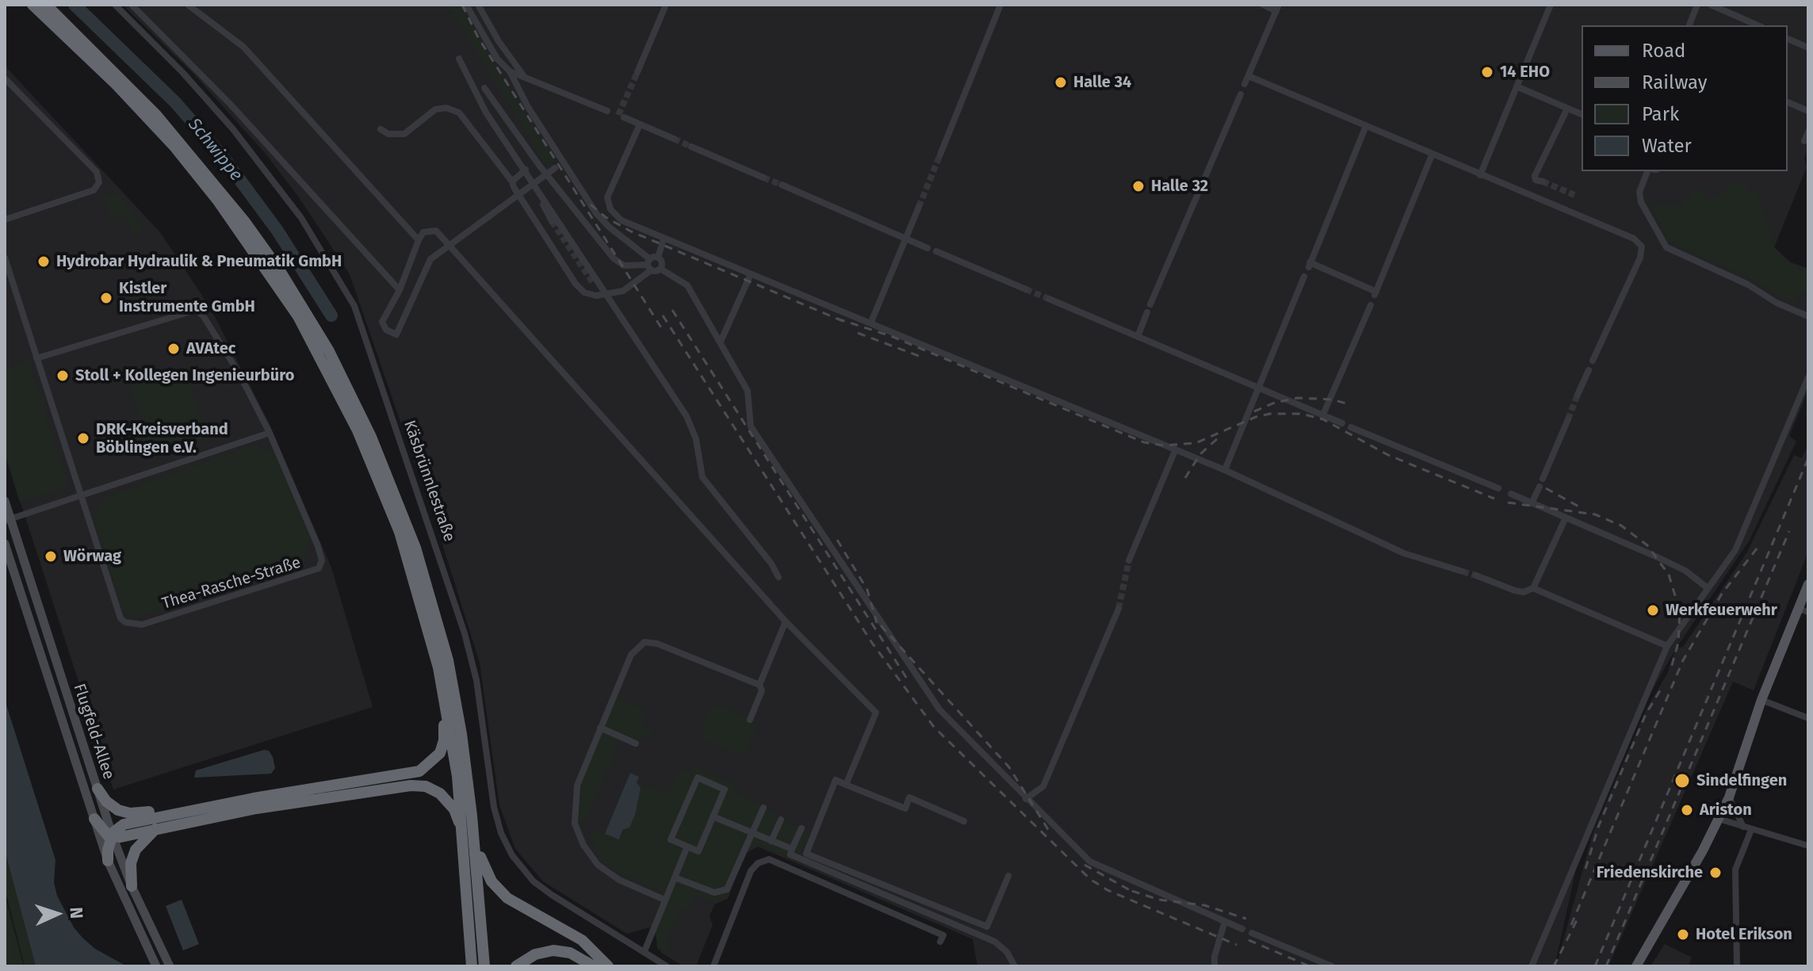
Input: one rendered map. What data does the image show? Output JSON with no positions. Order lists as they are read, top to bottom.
{
  "streets": {
    "main road": ["Flugfeld-Allee"],
    "street": ["Käsbrünnlestraße", "Thea-Rasche-Straße"]
  },
  "water": ["Schwippe"],
  "places": [
    "14 EHO",
    "Halle 34",
    "Halle 32",
    "Hydrobar Hydraulik & Pneumatik GmbH",
    "Kistler Instrumente GmbH",
    "AVAtec",
    "Stoll + Kollegen Ingenieurbüro",
    "DRK-Kreisverband Böblingen e.V.",
    "Wörwag",
    "Werkfeuerwehr",
    "Sindelfingen",
    "Ariston",
    "Friedenskirche",
    "Hotel Erikson"
  ],
  "legend": [
    "Road",
    "Railway",
    "Park",
    "Water"
  ],
  "north": "right"
}
